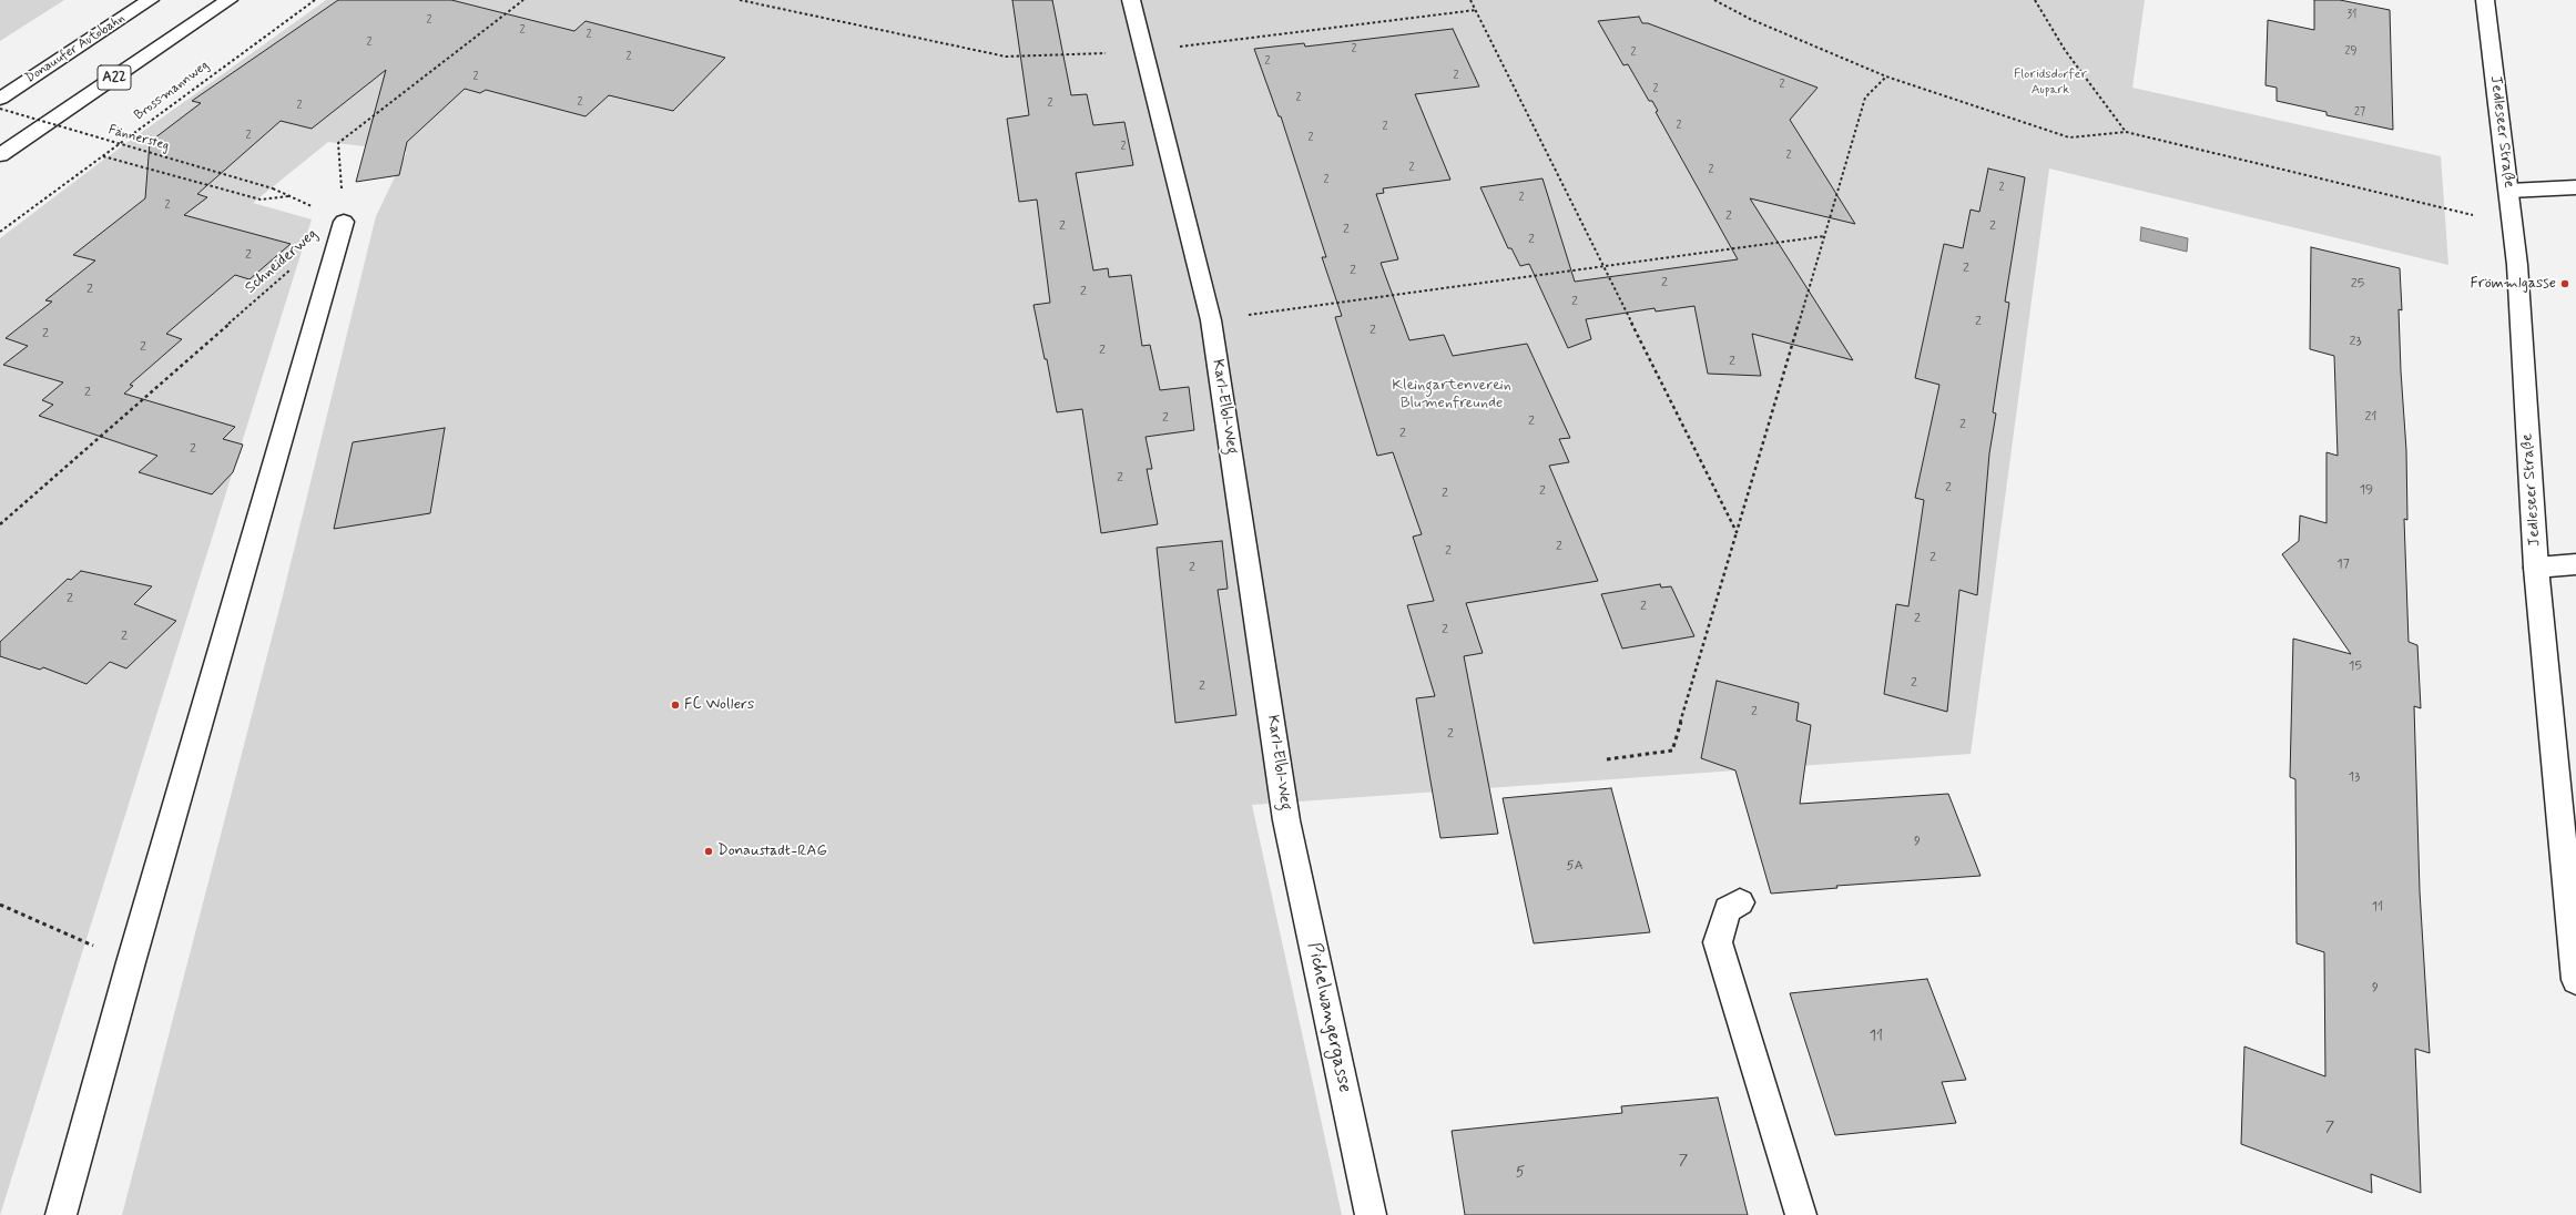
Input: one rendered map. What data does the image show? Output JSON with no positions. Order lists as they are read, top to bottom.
{
  "streets": {
    "main road": [
      "Donauufer Autobahn",
      "A22",
      "Jedleseer Straße",
      "Karl-Elbl-Weg",
      "Pichelwangergasse"
    ],
    "path": ["Brossmannweg", "Fännersteg", "Schneiderweg"]
  },
  "crossings": [
    ["Karl-Elbl-Weg", "Pichelwangergasse"]
  ],
  "parks": ["Floridsdorfer Aupark", "Kleingartenverein Blumenfreunde"],
  "places": ["Frömmlgasse", "FC Wollers", "Donaustadt-RAG"],
  "house_numbers": [
    "31",
    "2",
    "2",
    "2",
    "2",
    "2",
    "29",
    "2",
    "2",
    "2",
    "2",
    "2",
    "2",
    "2",
    "2",
    "2",
    "2",
    "2",
    "27",
    "2",
    "2",
    "2",
    "2",
    "2",
    "2",
    "2",
    "2",
    "2",
    "2",
    "2",
    "2",
    "2",
    "2",
    "2",
    "2",
    "2",
    "2",
    "2",
    "2",
    "2",
    "25",
    "2",
    "2",
    "2",
    "2",
    "2",
    "2",
    "23",
    "2",
    "2",
    "2",
    "2",
    "21",
    "2",
    "2",
    "2",
    "2",
    "2",
    "2",
    "2",
    "19",
    "2",
    "2",
    "2",
    "2",
    "2",
    "17",
    "2",
    "2",
    "2",
    "2",
    "2",
    "2",
    "15",
    "2",
    "2",
    "2",
    "2",
    "13",
    "9",
    "5A",
    "11",
    "9",
    "11",
    "7",
    "7",
    "5"
  ]
}
